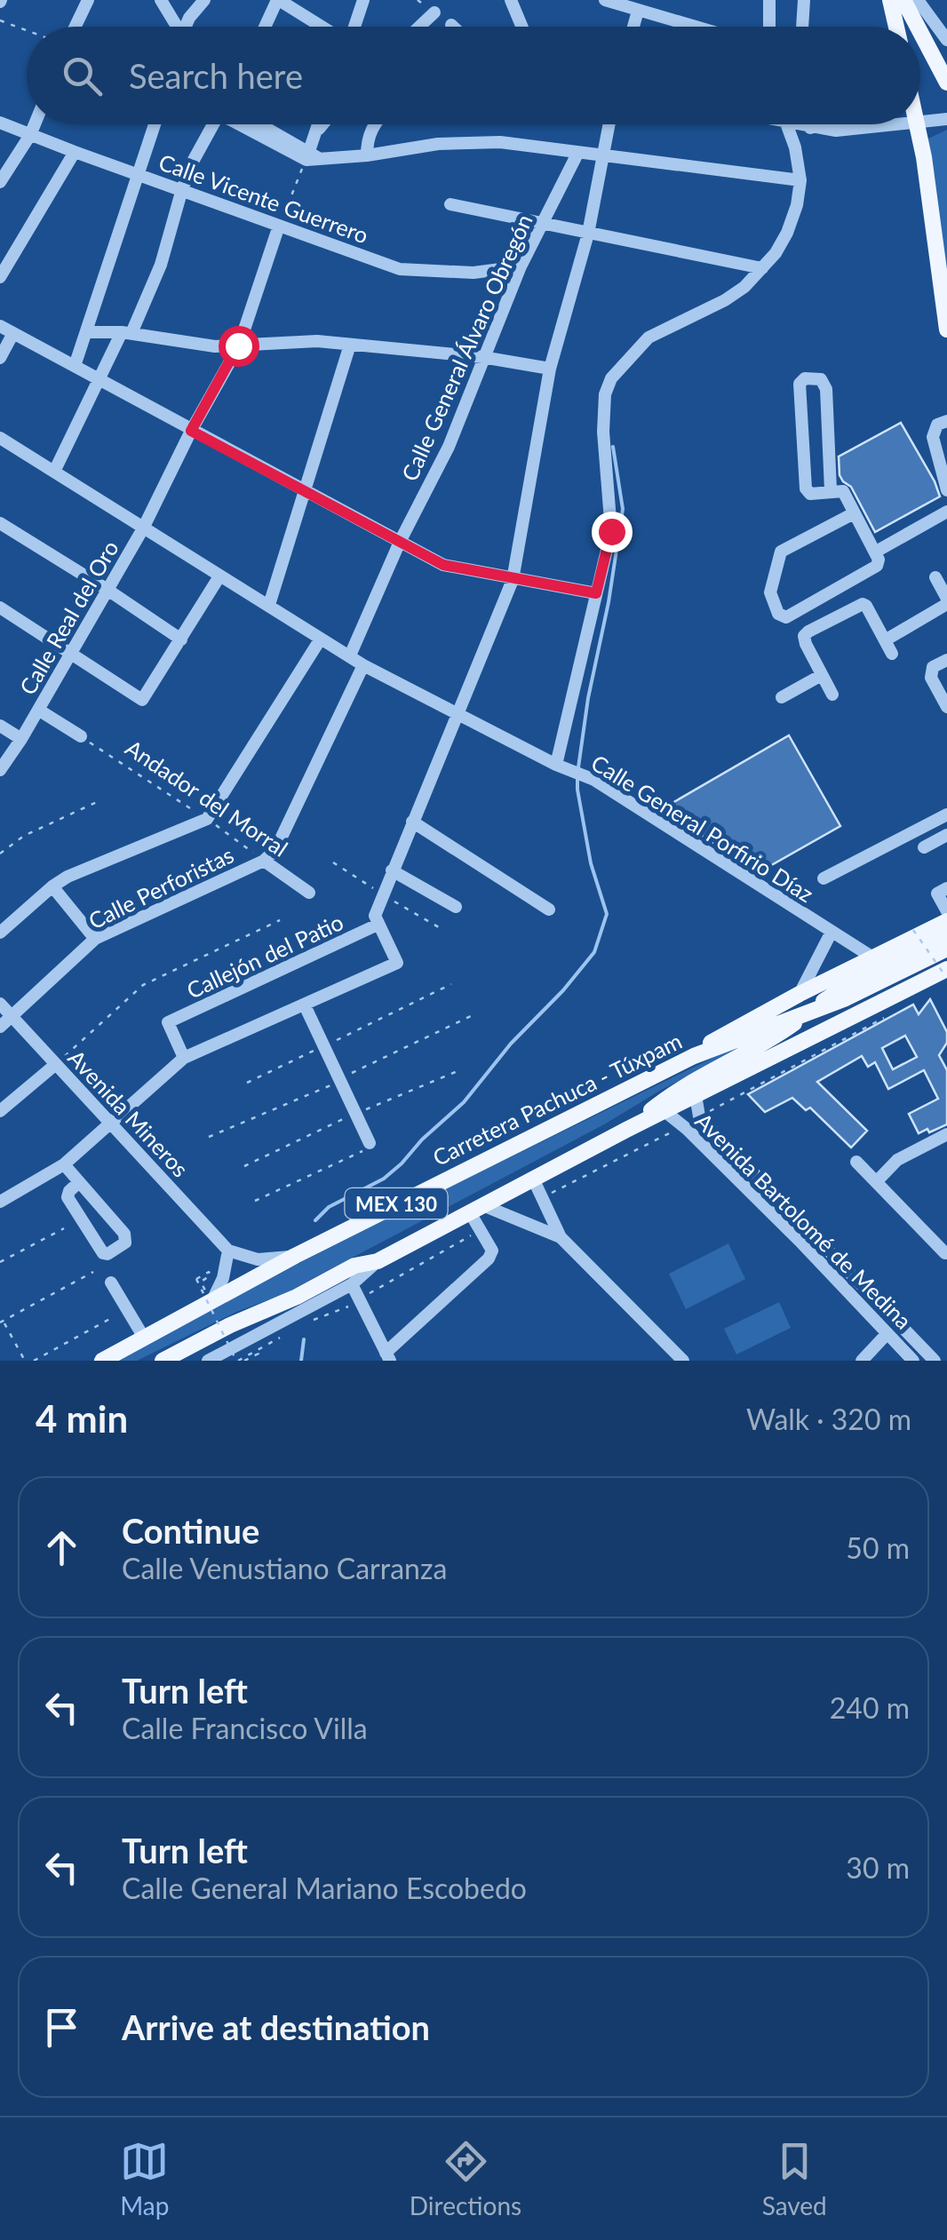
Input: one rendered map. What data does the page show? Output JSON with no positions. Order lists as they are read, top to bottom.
{
  "streets": {
    "main road": ["Carretera Pachuca - Túxpam", "MEX 130"],
    "street": [
      "Calle Vicente Guerrero",
      "Calle General Álvaro Obregón",
      "Calle Real del Oro",
      "Andador del Morral",
      "Calle General Porfirio Díaz",
      "Calle Perforistas",
      "Callejón del Patio",
      "Avenida Mineros",
      "Avenida Bartolomé de Medina"
    ]
  },
  "crossings": [
    ["Calle Vicente Guerrero", "Calle General Álvaro Obregón"],
    ["Calle Vicente Guerrero", "Calle Real del Oro"],
    ["Calle General Álvaro Obregón", "Calle General Porfirio Díaz"],
    ["Calle Real del Oro", "Calle General Porfirio Díaz"],
    ["Andador del Morral", "Calle Perforistas"],
    ["Calle Perforistas", "Avenida Mineros"],
    ["MEX 130", "Avenida Bartolomé de Medina"]
  ],
  "page": {
    "search": "Search here",
    "heading": ["4 min", "Walk · 320 m"],
    "list": [
      ["Continue", "Calle Venustiano Carranza", "50 m"],
      ["Turn left", "Calle Francisco Villa", "240 m"],
      ["Turn left", "Calle General Mariano Escobedo", "30 m"],
      "Arrive at destination"
    ],
    "nav": ["Map", "Directions", "Saved"]
  }
}
